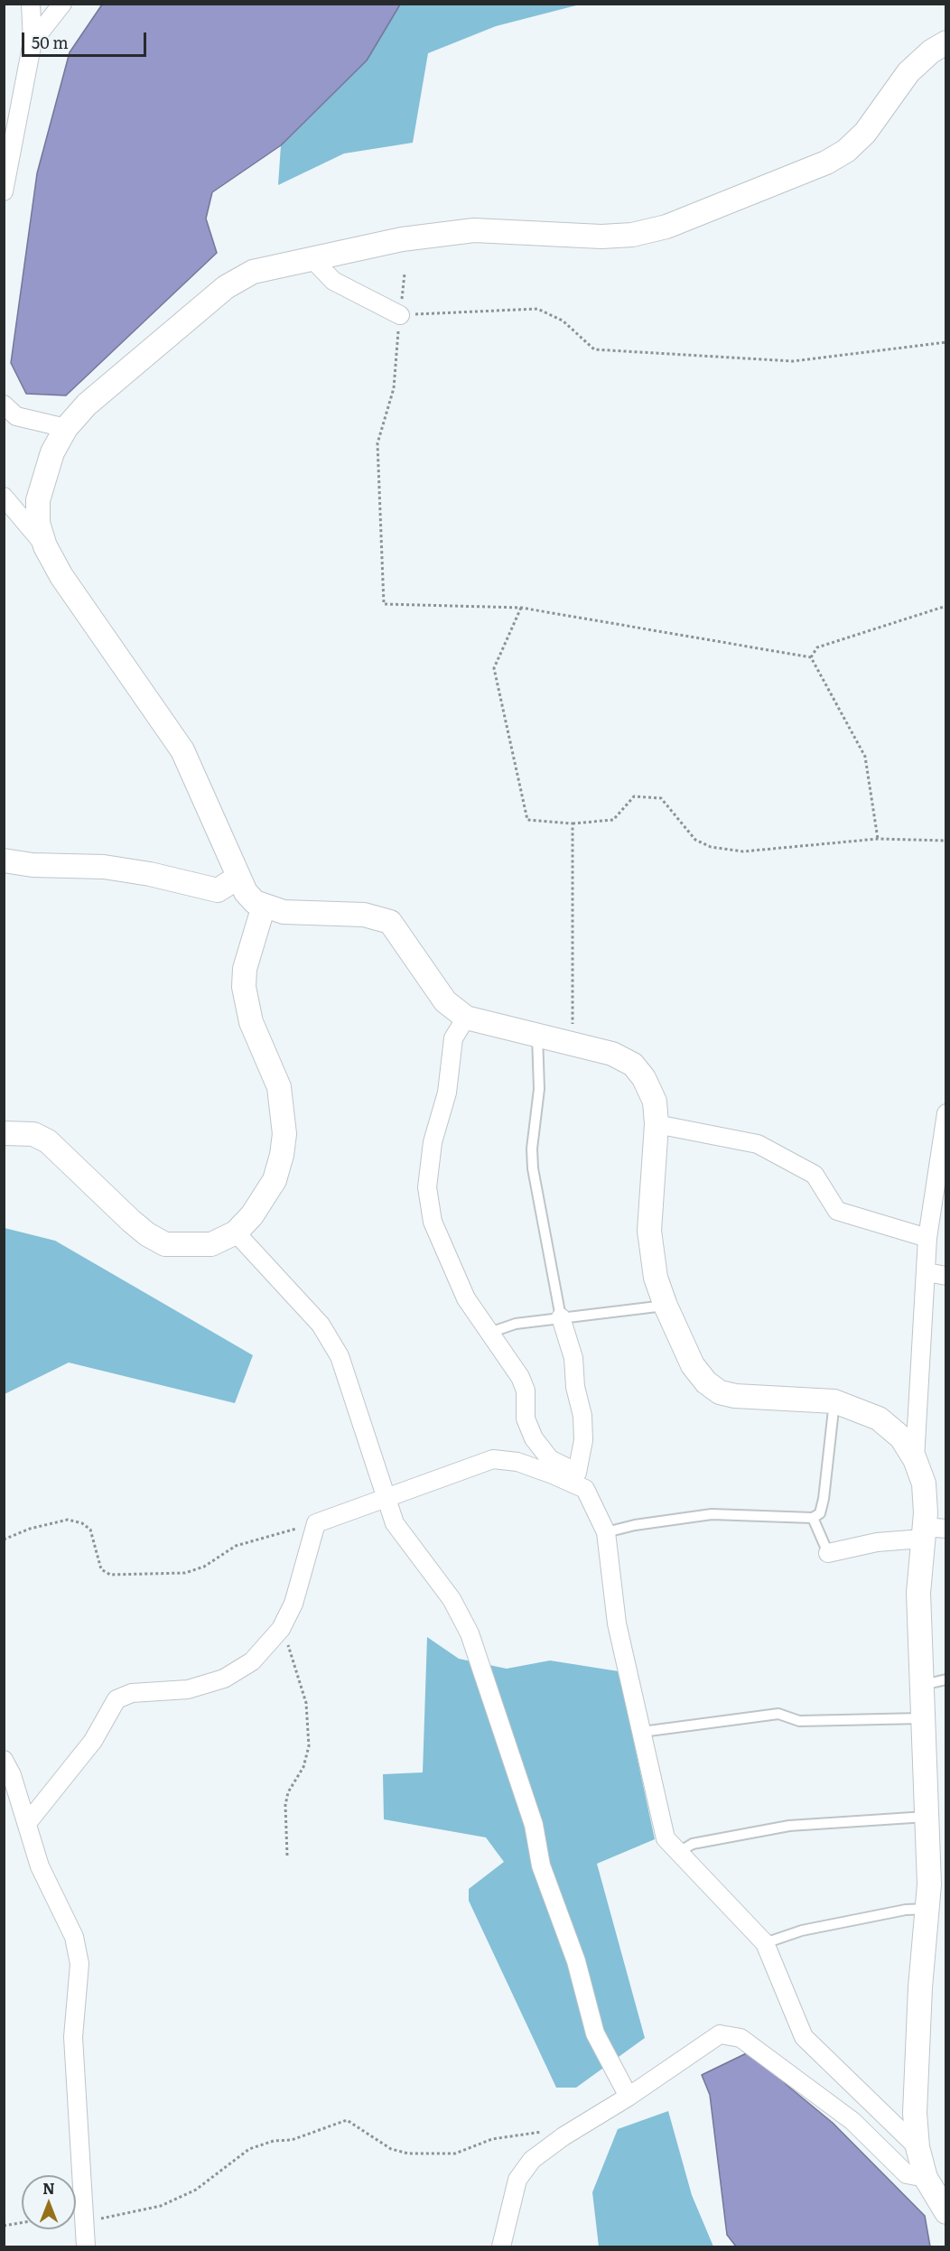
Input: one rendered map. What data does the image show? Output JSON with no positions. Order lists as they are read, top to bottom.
{
  "scale_bar": "50 m",
  "north": "top"
}
